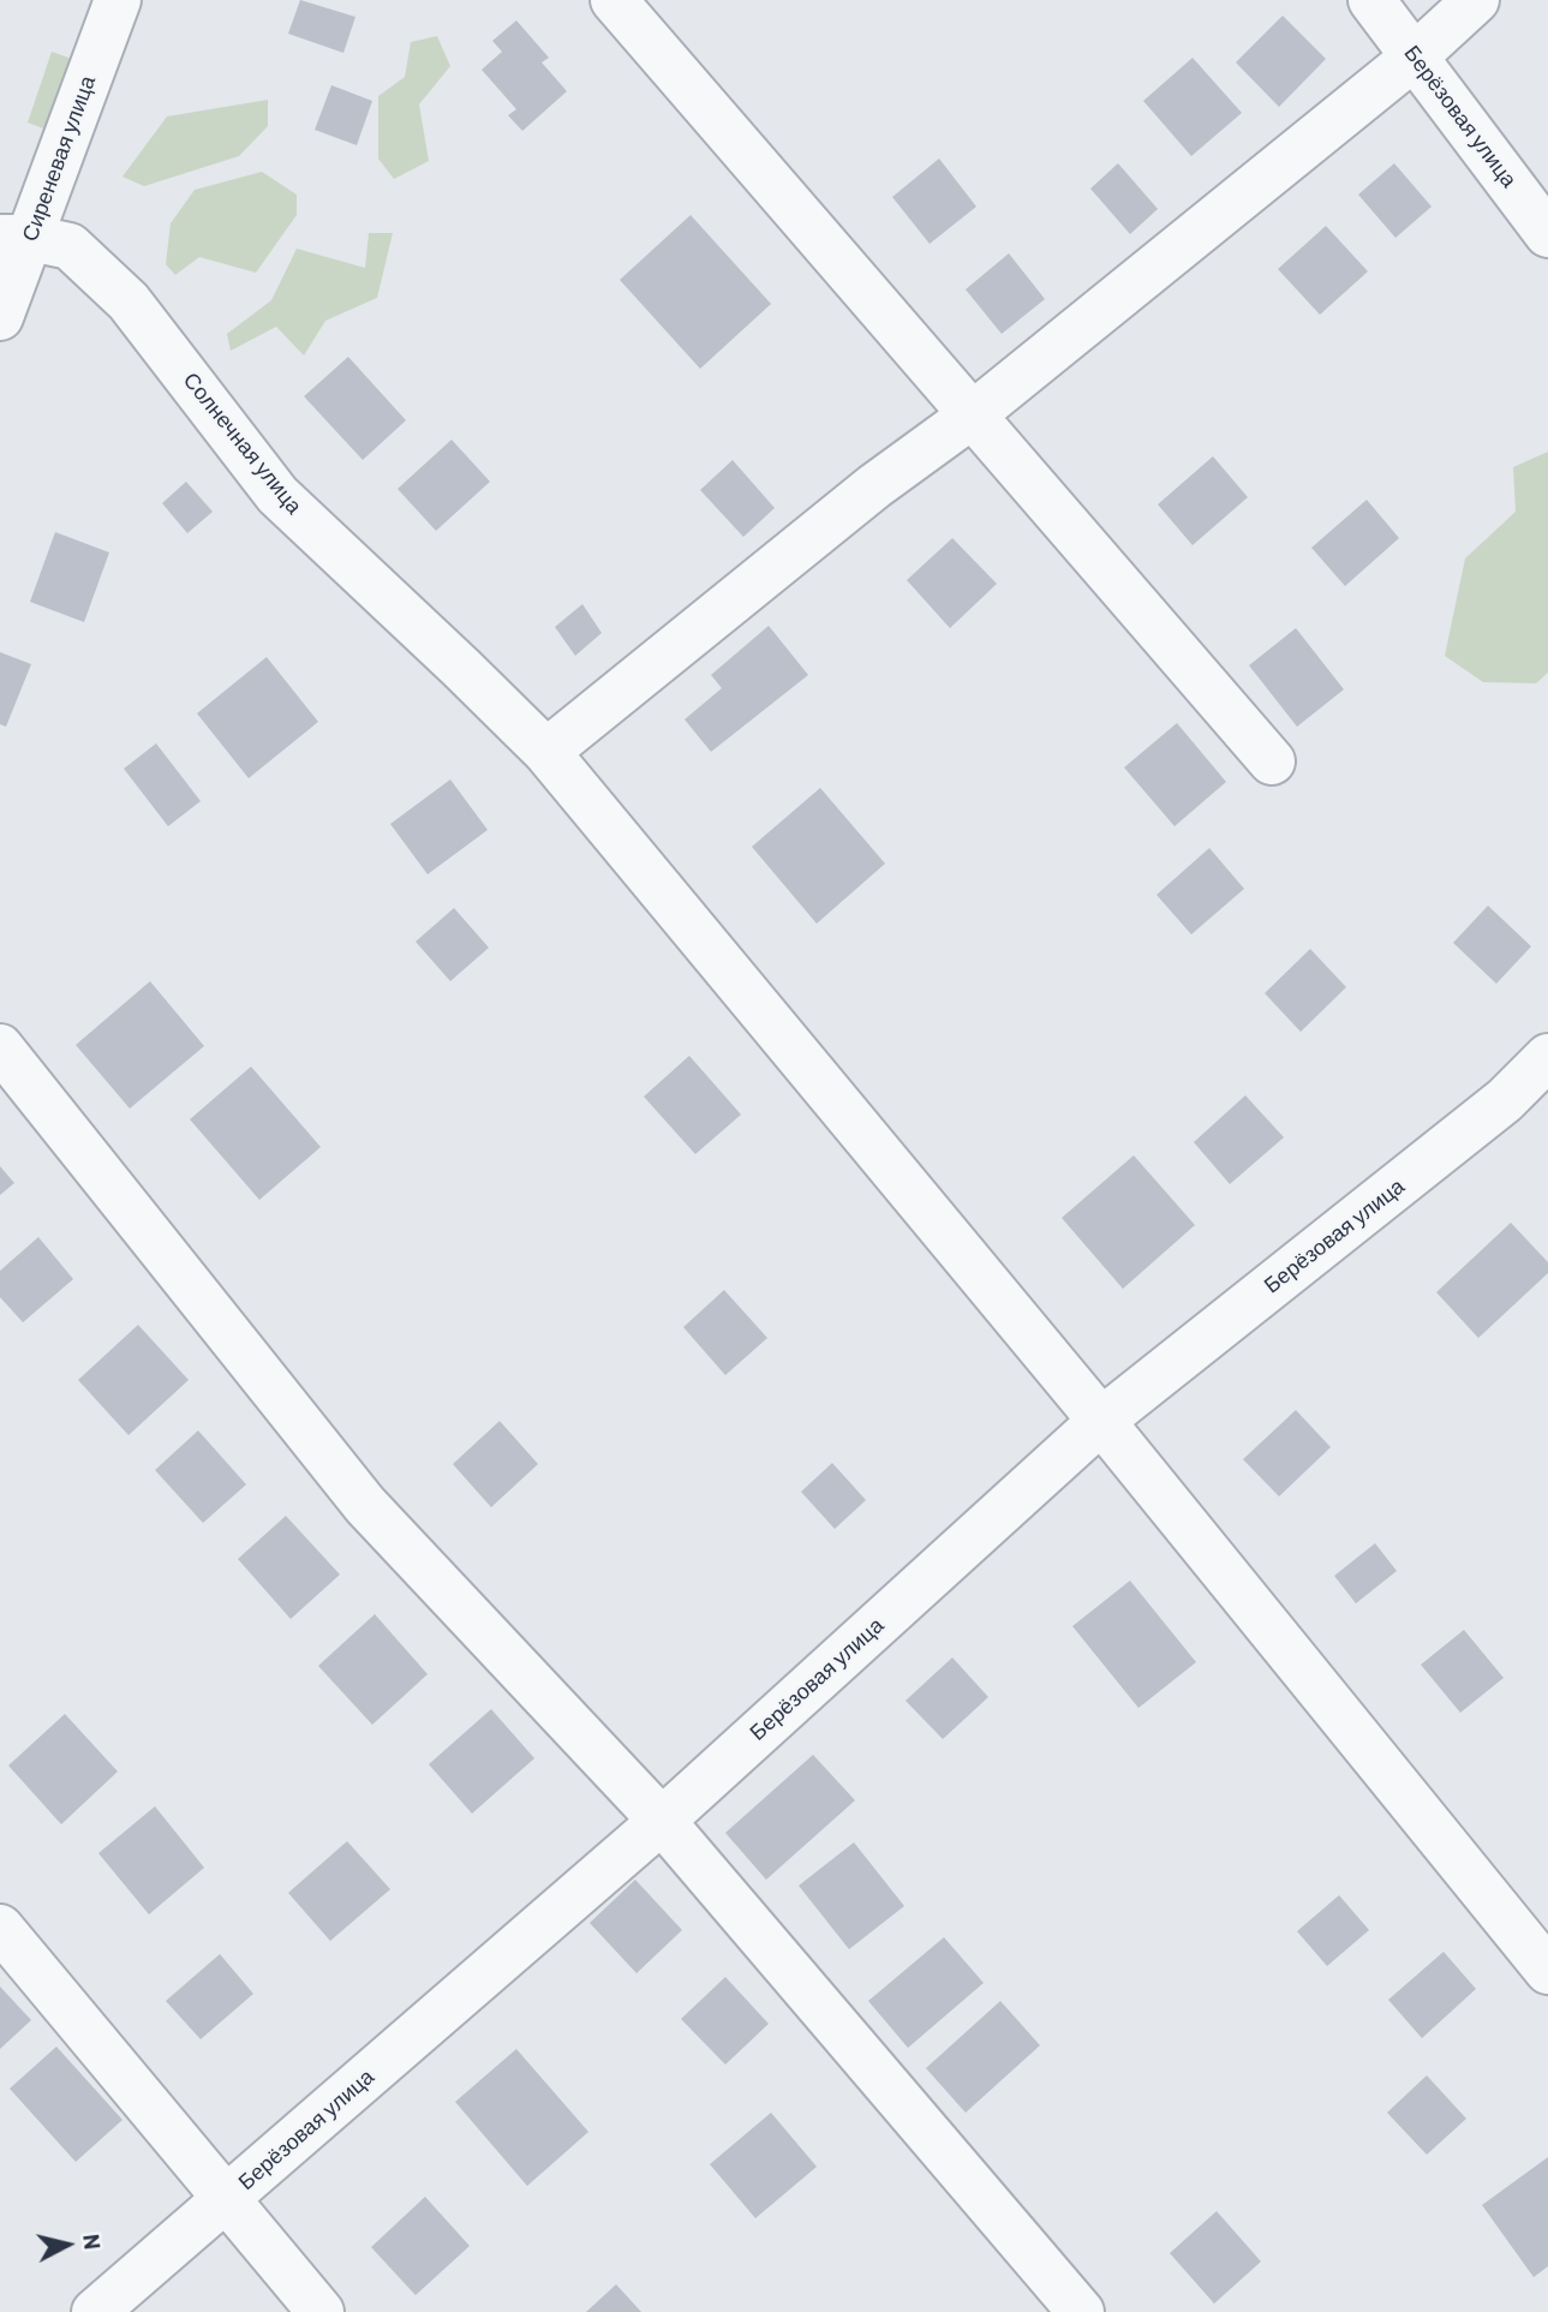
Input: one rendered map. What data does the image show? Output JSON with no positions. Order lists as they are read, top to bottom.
{
  "streets": {
    "street": ["Берёзовая улица", "Сиреневая улица", "Солнечная улица"]
  },
  "crossings": [
    ["Берёзовая улица", "Солнечная улица"],
    ["Сиреневая улица", "Солнечная улица"]
  ],
  "north": "right"
}
